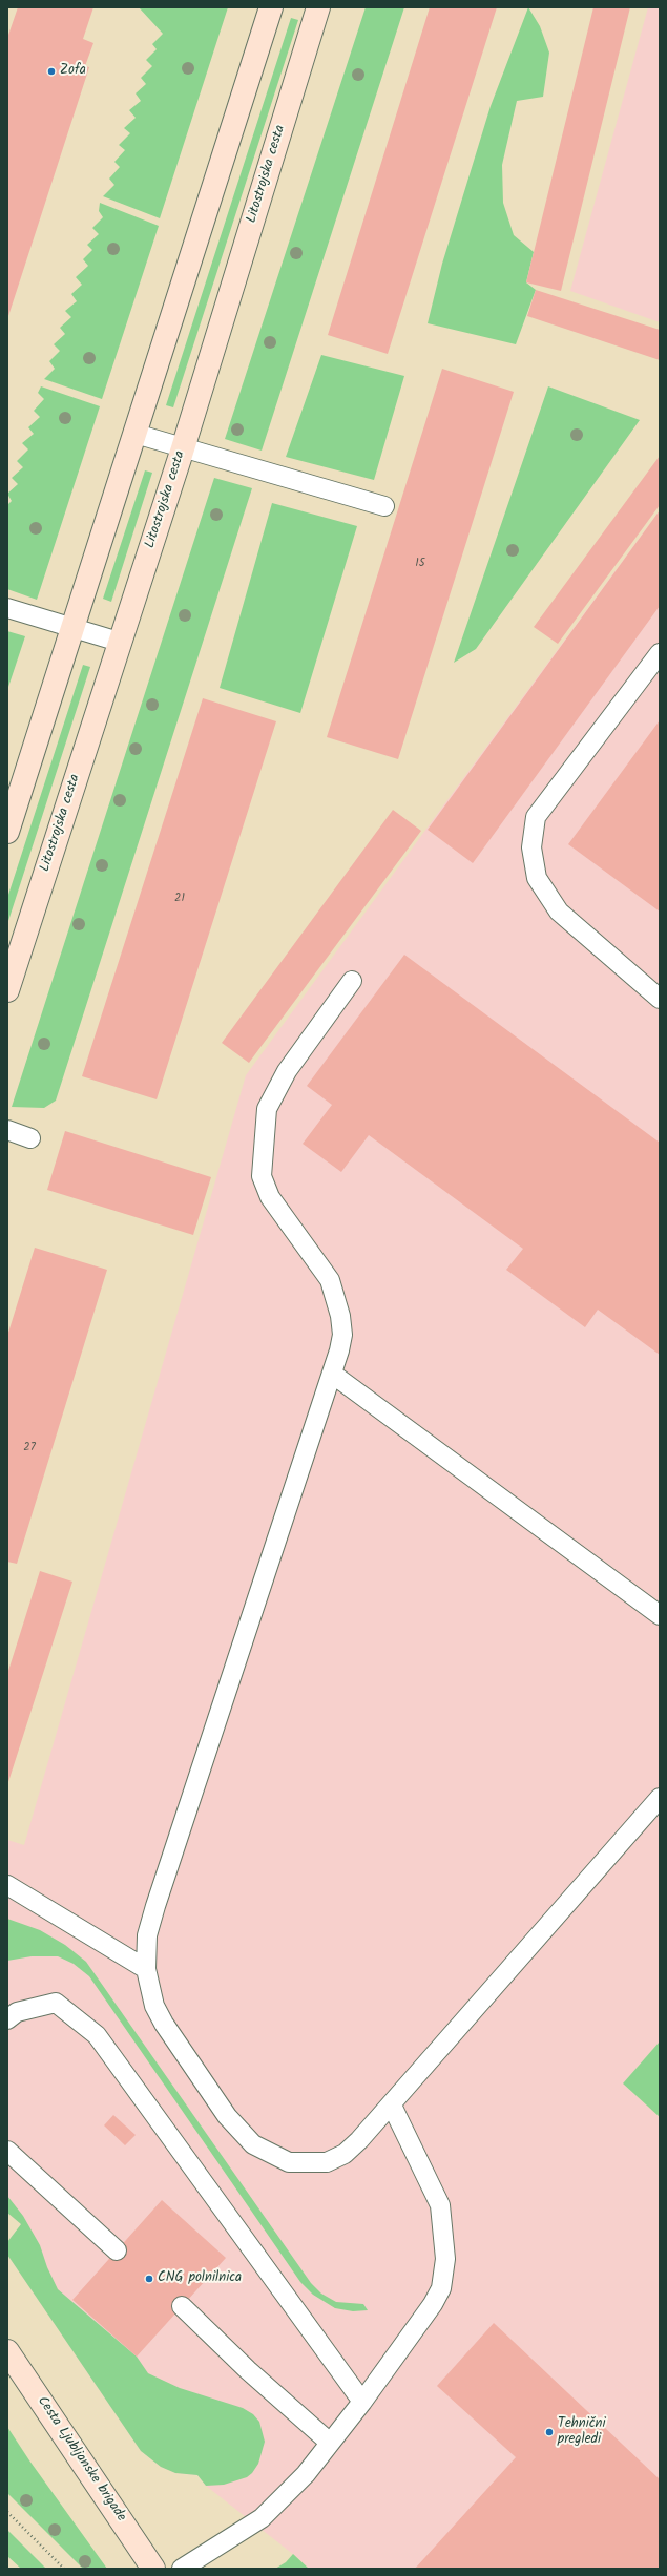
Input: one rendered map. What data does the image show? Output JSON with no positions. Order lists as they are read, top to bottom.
{
  "streets": {
    "main road": ["Litostrojska cesta", "Cesta Ljubljanske brigade"]
  },
  "places": ["Zofa", "CNG polnilnica", "Tehnični pregledi"],
  "house_numbers": ["15", "21", "27"]
}
